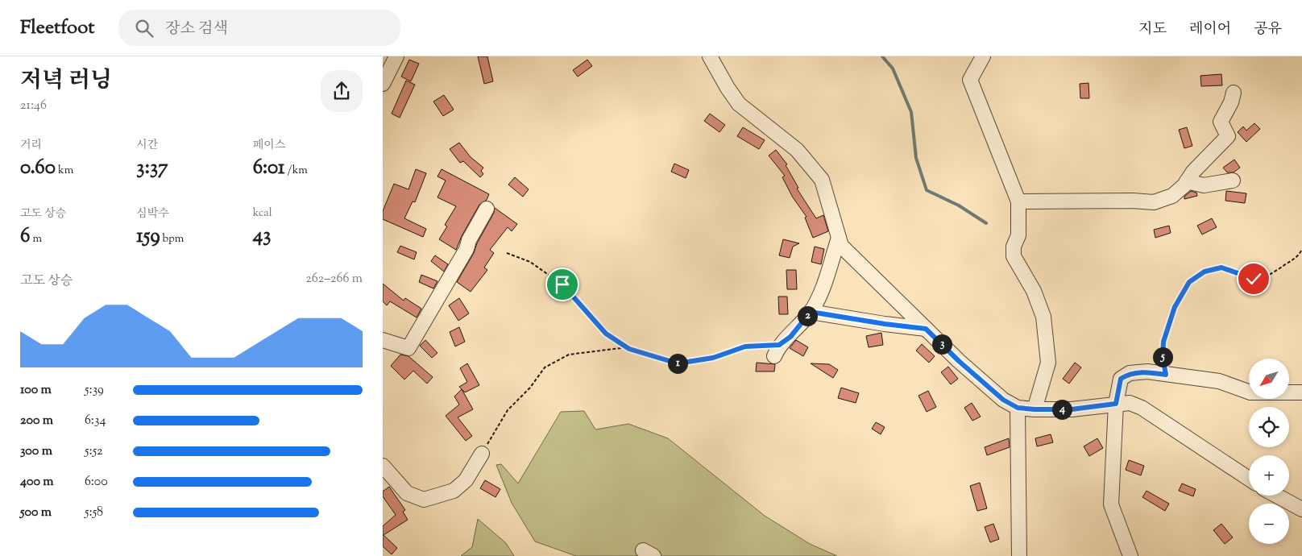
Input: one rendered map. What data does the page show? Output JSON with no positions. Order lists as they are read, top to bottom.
{
  "north": "bottom left",
  "page": {
    "header": "Fleetfoot",
    "search": "장소 검색",
    "nav": ["지도", "레이어", "공유"],
    "heading": ["저녁 러닝", "21:46"],
    "stats": [
      ["거리", "0.60 km"],
      ["시간", "3:37"],
      ["페이스", "6:01 /km"],
      ["고도 상승", "6 m"],
      ["심박수", "159 bpm"],
      ["kcal", "43"]
    ],
    "chart": ["고도 상승", "262–266 m"],
    "pins": [
      "2",
      "3",
      "5",
      "1",
      "4"
    ],
    "map_buttons": ["+", "−"],
    "list": [
      {
        "name": "100 m",
        "note": "5:39"
      },
      {
        "name": "200 m",
        "note": "6:34"
      },
      {
        "name": "300 m",
        "note": "5:52"
      },
      {
        "name": "400 m",
        "note": "6:00"
      },
      {
        "name": "500 m",
        "note": "5:58"
      }
    ]
  }
}
